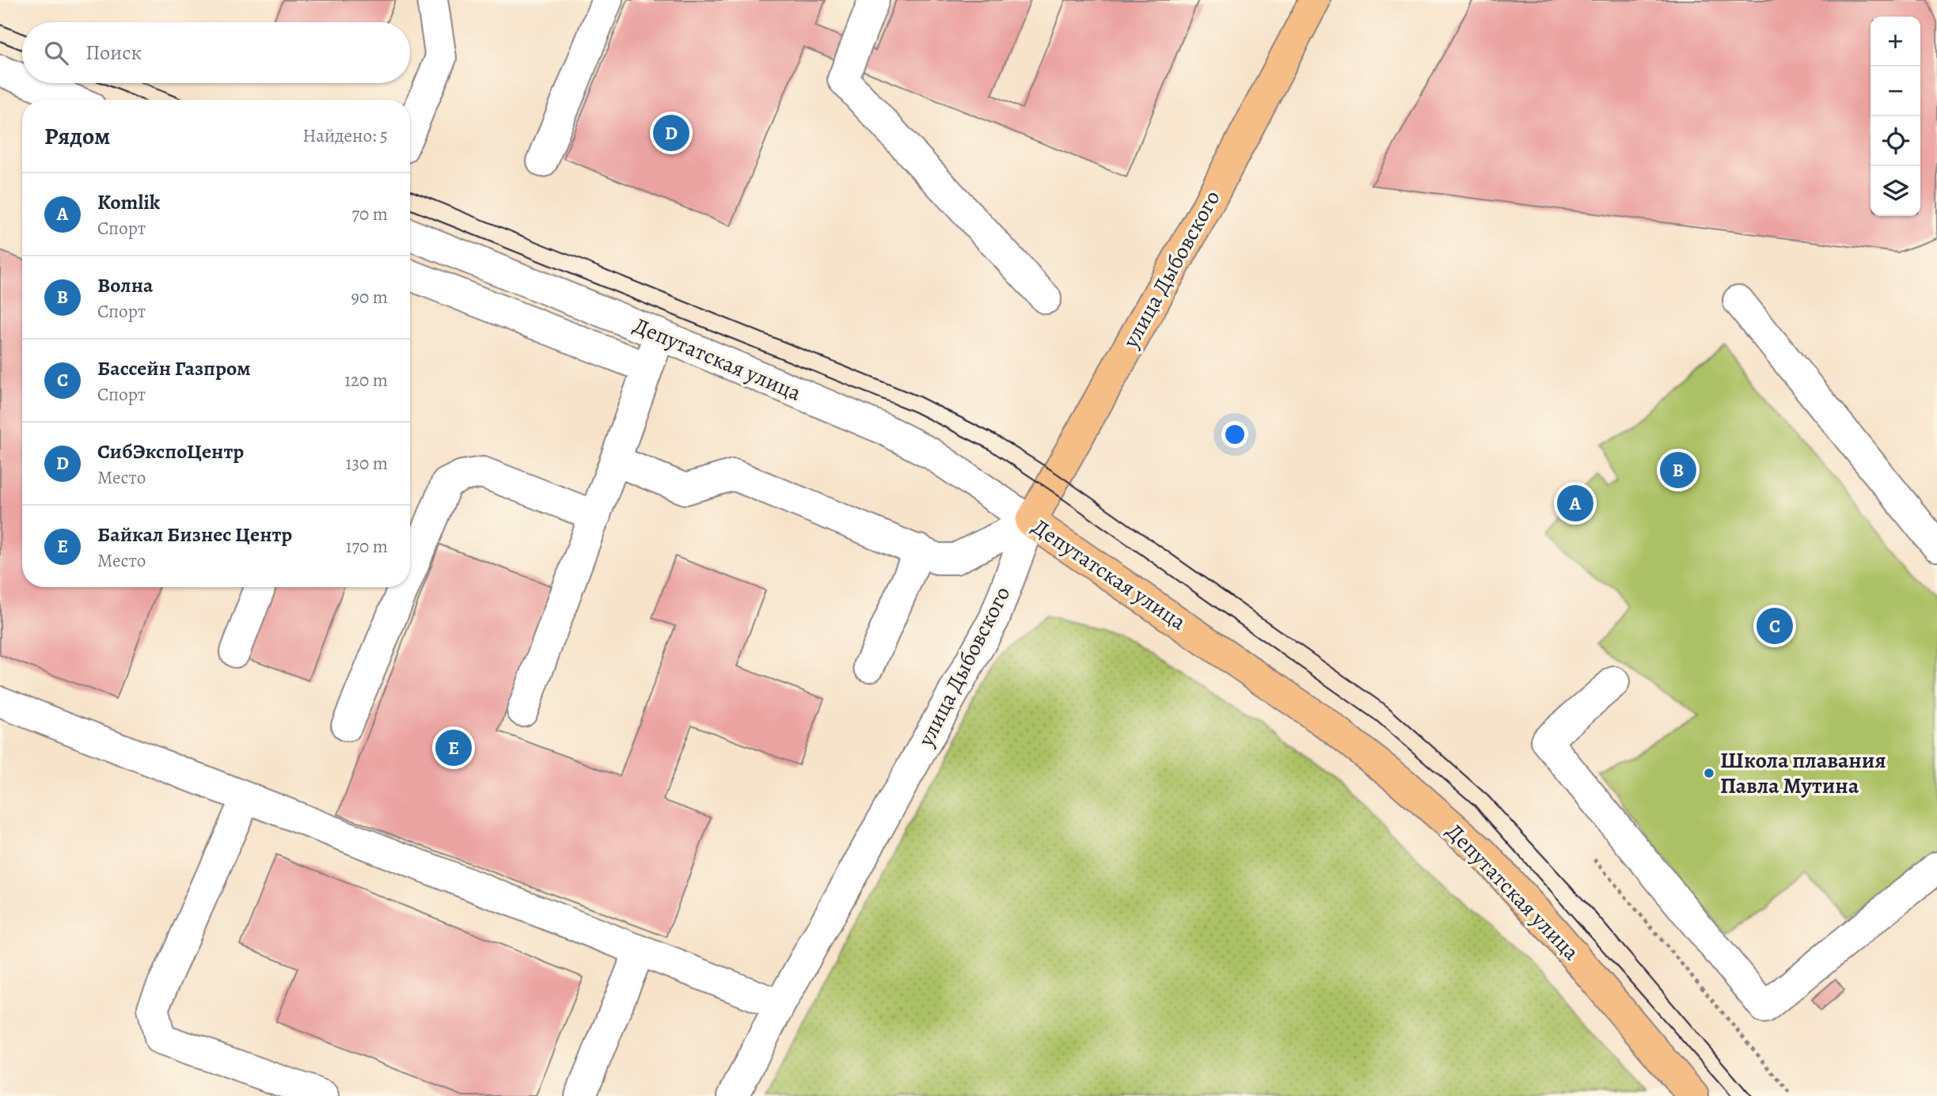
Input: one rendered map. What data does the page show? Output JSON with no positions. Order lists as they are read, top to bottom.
{
  "streets": {
    "main road": ["улица Дыбовского", "Депутатская улица"]
  },
  "crossings": [
    ["улица Дыбовского", "Депутатская улица"]
  ],
  "places": ["Школа плавания Павла Мутина"],
  "page": {
    "map_buttons": ["+", "−"],
    "search": "Поиск",
    "heading": ["Рядом", "Найдено: 5"],
    "pins": [
      "D",
      "B",
      "A",
      "C",
      "E"
    ],
    "list": [
      {
        "mark": "A",
        "name": "Komlik",
        "note": "Спорт",
        "value": "70 m"
      },
      {
        "mark": "B",
        "name": "Волна",
        "note": "Спорт",
        "value": "90 m"
      },
      {
        "mark": "C",
        "name": "Бассейн Газпром",
        "note": "Спорт",
        "value": "120 m"
      },
      {
        "mark": "D",
        "name": "СибЭкспоЦентр",
        "note": "Место",
        "value": "130 m"
      },
      {
        "mark": "E",
        "name": "Байкал Бизнес Центр",
        "note": "Место",
        "value": "170 m"
      }
    ]
  }
}
